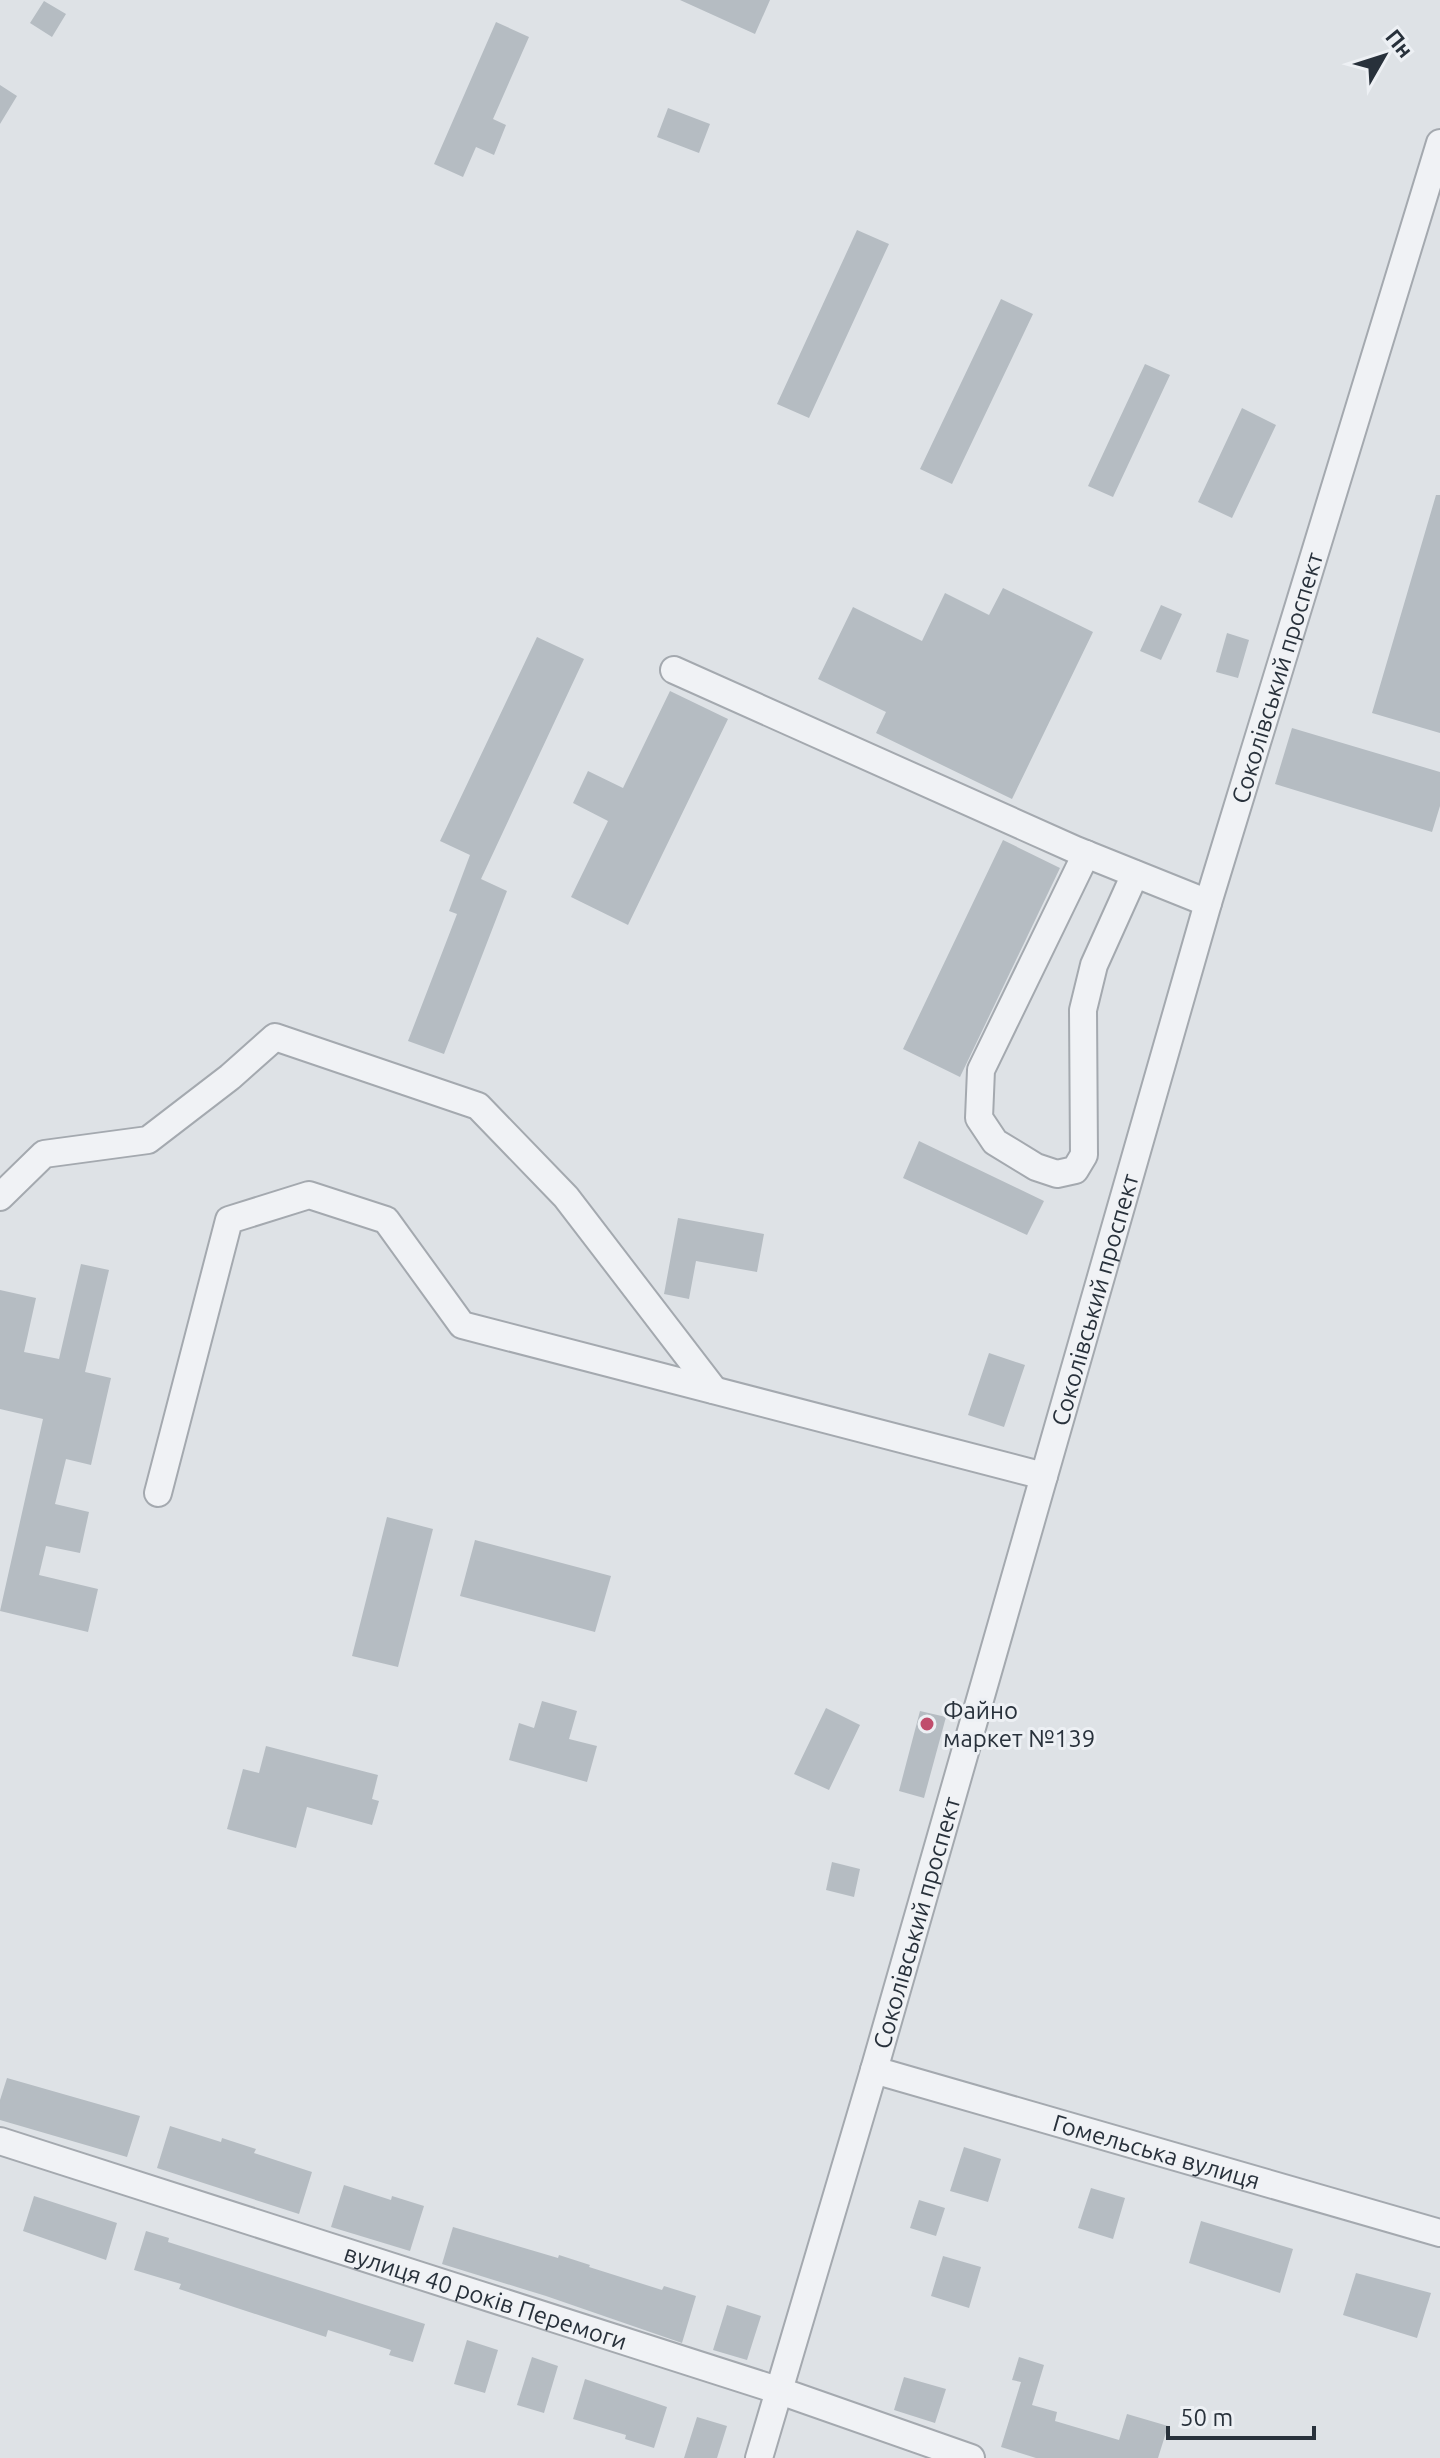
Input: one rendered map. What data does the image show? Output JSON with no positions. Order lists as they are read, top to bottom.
{
  "streets": {
    "street": ["Соколівський проспект", "Гомельська вулиця", "вулиця 40 років Перемоги"]
  },
  "crossings": [
    ["Соколівський проспект", "Гомельська вулиця"],
    ["Соколівський проспект", "вулиця 40 років Перемоги"]
  ],
  "places": ["Файно маркет №139"],
  "scale_bar": "50 m",
  "north": "top right"
}
